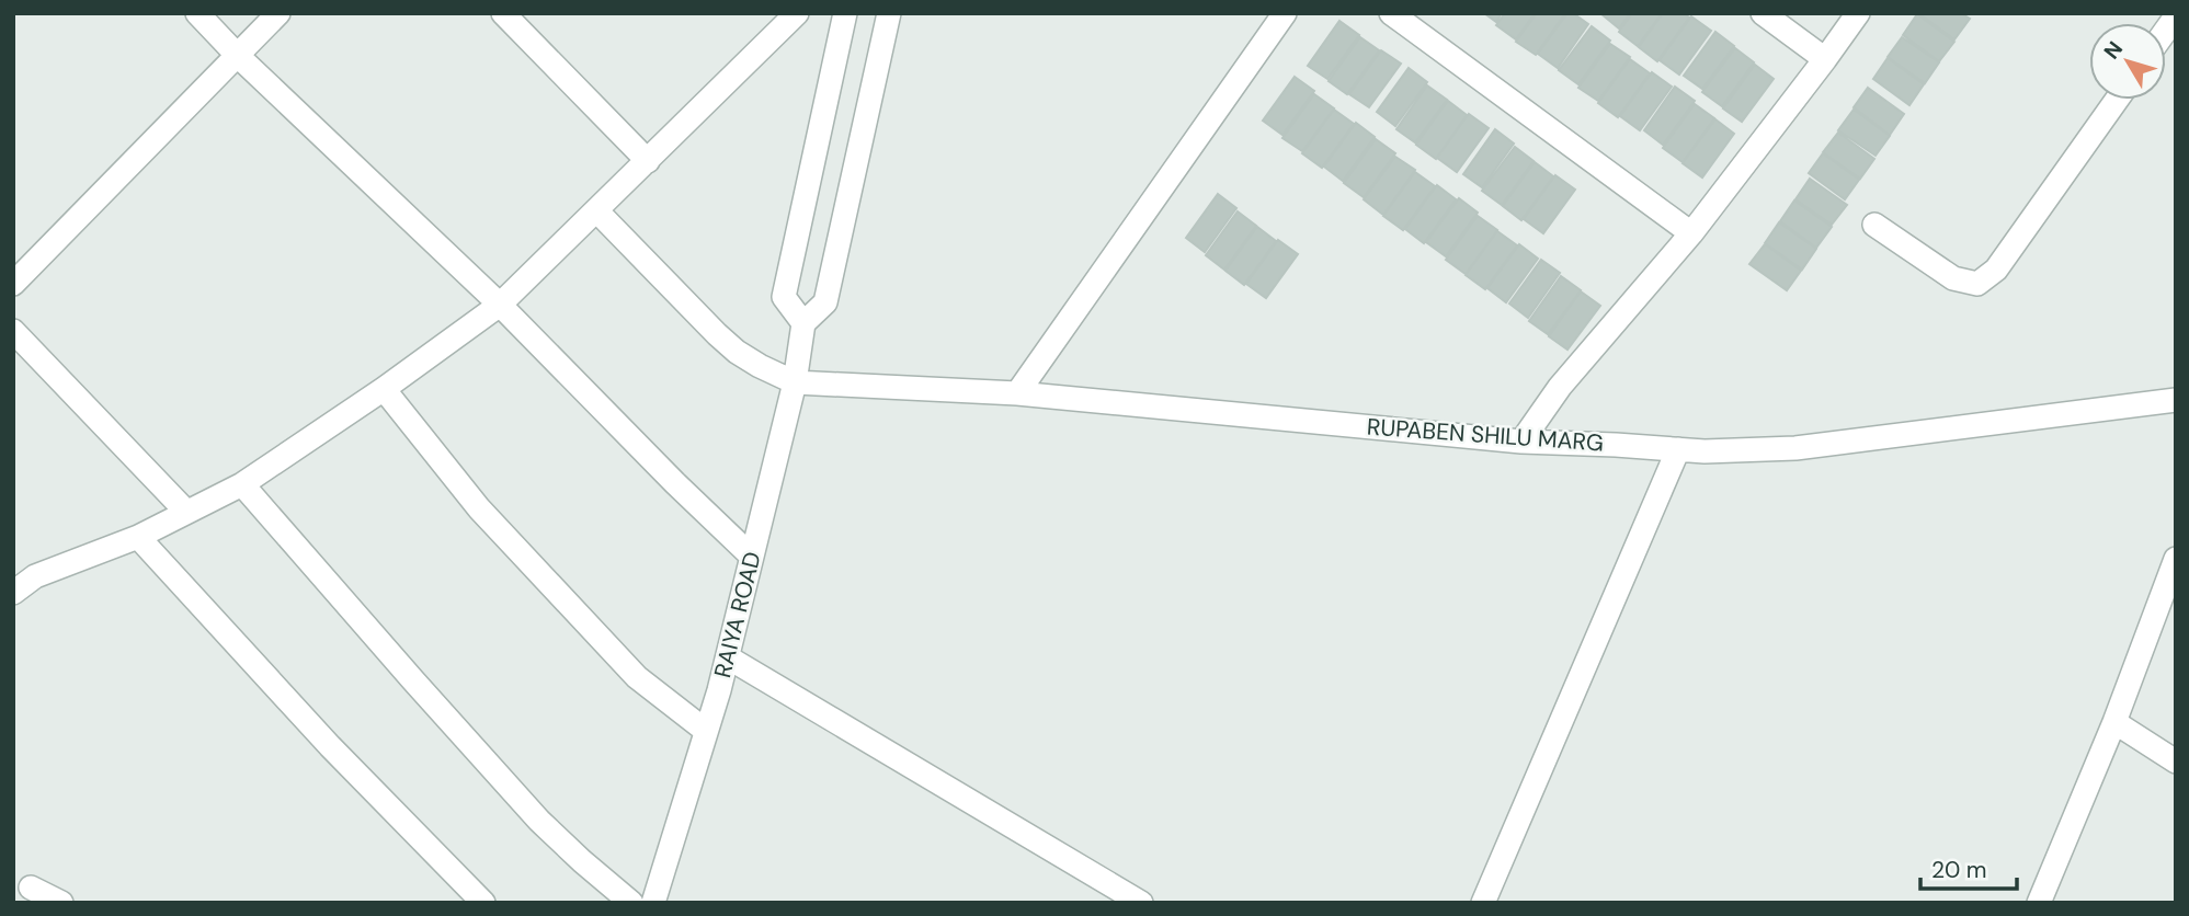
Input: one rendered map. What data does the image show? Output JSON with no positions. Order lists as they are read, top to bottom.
{
  "streets": {
    "street": ["RUPABEN SHILU MARG", "RAIYA ROAD"]
  },
  "crossings": [
    ["RUPABEN SHILU MARG", "RAIYA ROAD"]
  ],
  "scale_bar": "20 m",
  "north": "top left"
}
